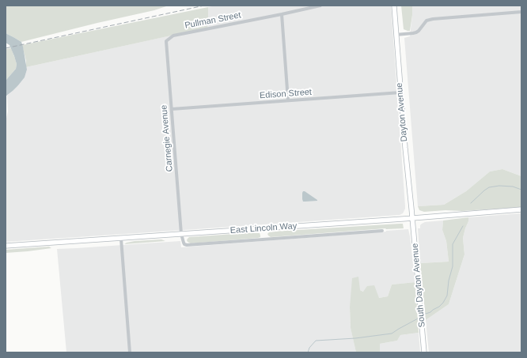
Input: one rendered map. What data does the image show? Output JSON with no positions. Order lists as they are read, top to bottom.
{
  "streets": {
    "main road": ["Dayton Avenue", "East Lincoln Way", "South Dayton Avenue"],
    "street": ["Pullman Street", "Edison Street", "Carnegie Avenue"]
  },
  "crossings": [
    ["Pullman Street", "Carnegie Avenue"],
    ["Edison Street", "Dayton Avenue"],
    ["Edison Street", "Carnegie Avenue"],
    ["Dayton Avenue", "East Lincoln Way"],
    ["Dayton Avenue", "South Dayton Avenue"],
    ["Carnegie Avenue", "East Lincoln Way"],
    ["East Lincoln Way", "South Dayton Avenue"]
  ]
}
